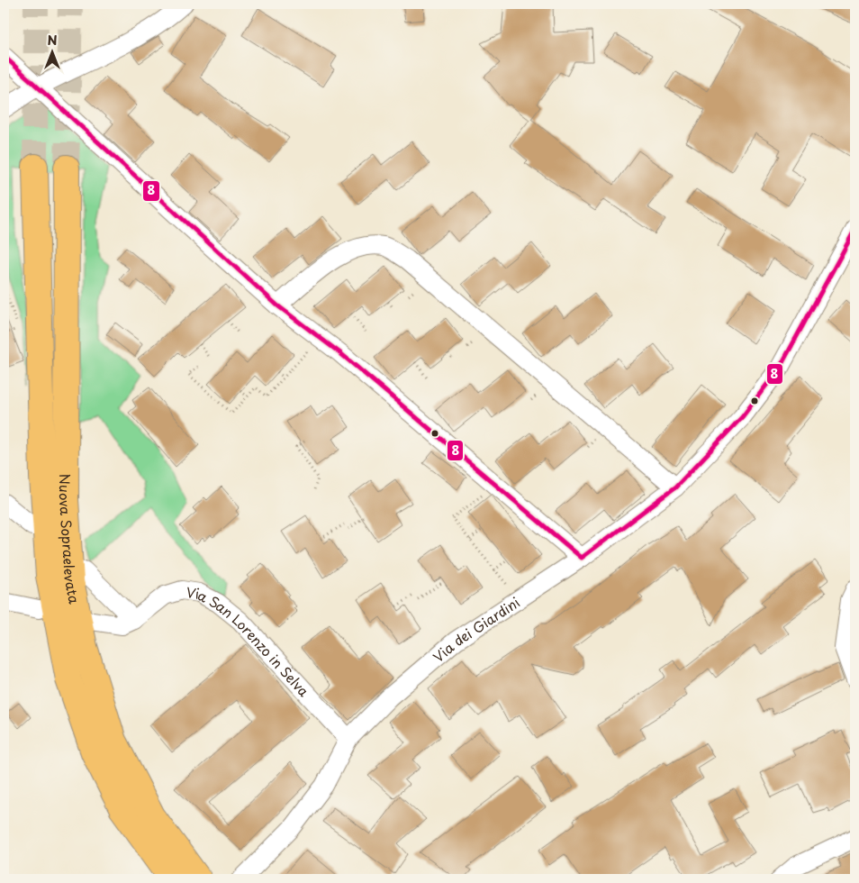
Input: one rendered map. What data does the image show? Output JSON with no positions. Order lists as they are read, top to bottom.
{
  "streets": {
    "highway": ["Nuova Sopraelevata"],
    "street": ["Via dei Giardini", "Via San Lorenzo in Selva"]
  },
  "crossings": [
    ["Via dei Giardini", "Via San Lorenzo in Selva"]
  ],
  "lines": ["transit line 8"],
  "north": "top"
}
